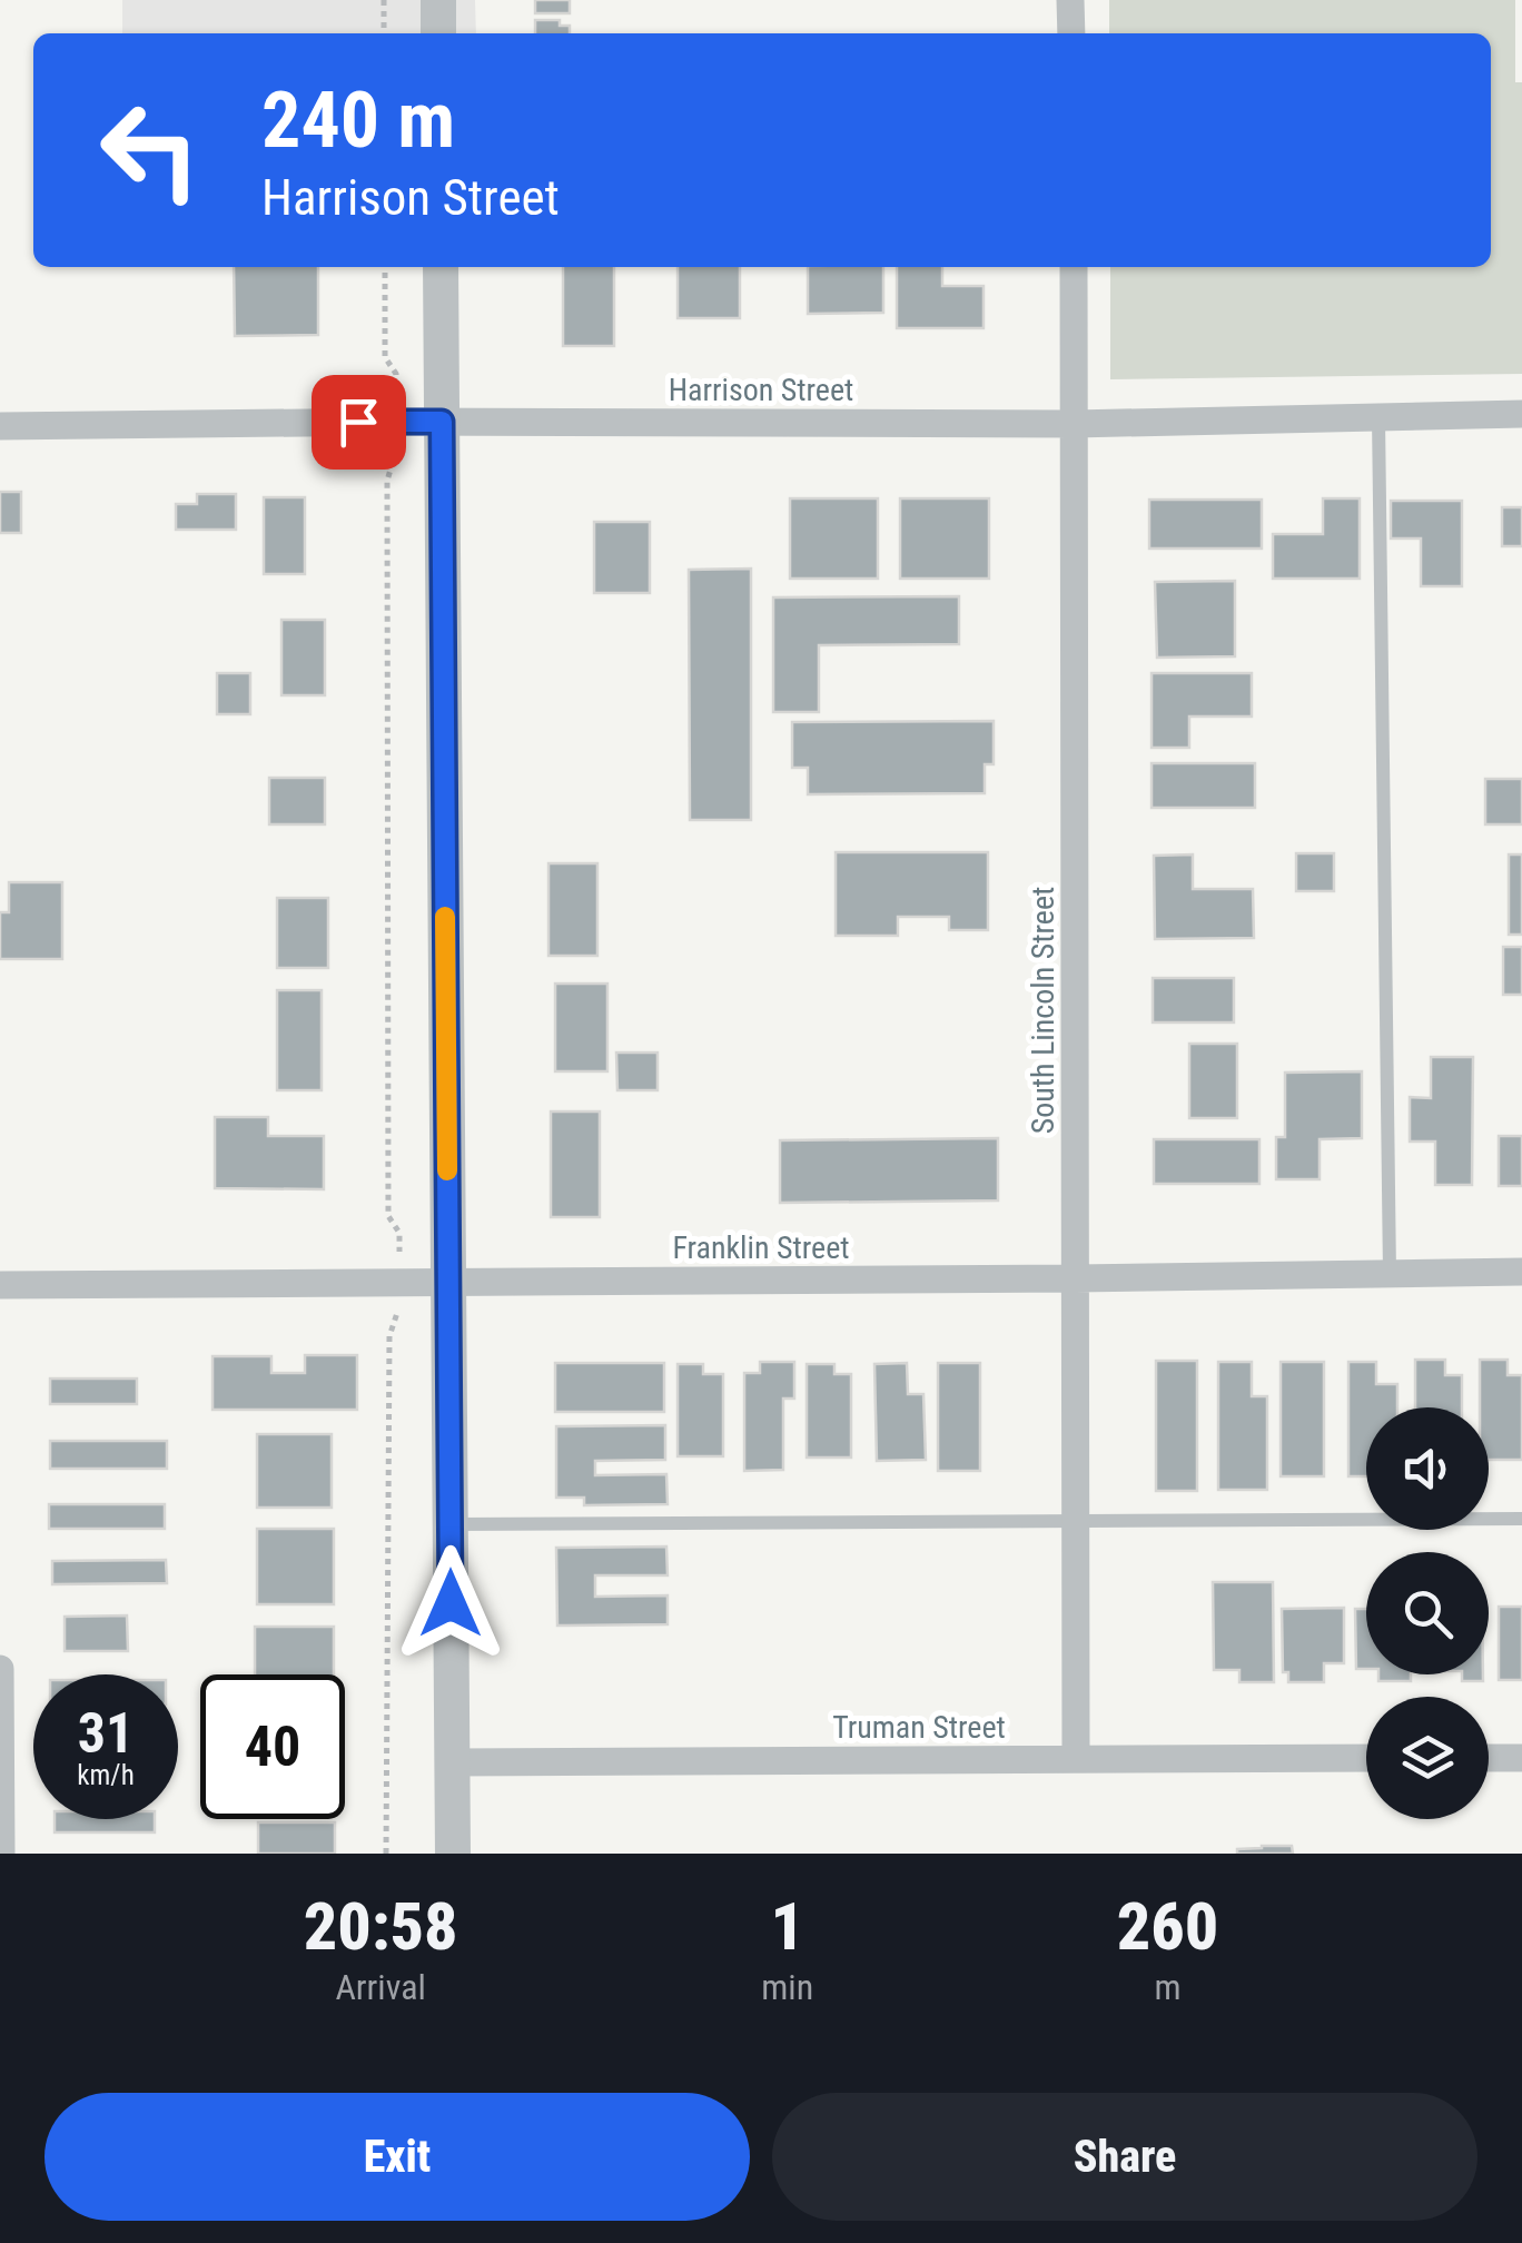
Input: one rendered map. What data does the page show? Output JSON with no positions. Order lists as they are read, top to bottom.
{
  "streets": {
    "street": [
      "Harrison Street",
      "South Lincoln Street",
      "Franklin Street",
      "Truman Street"
    ]
  },
  "crossings": [
    ["Harrison Street", "South Lincoln Street"],
    ["South Lincoln Street", "Franklin Street"],
    ["South Lincoln Street", "Truman Street"]
  ],
  "page": {
    "turn": ["240 m", "Harrison Street"],
    "speed": "31 km/h",
    "limit": "40",
    "eta": [
      "20:58",
      "Arrival",
      "1",
      "min",
      "260",
      "m"
    ],
    "buttons": ["Exit", "Share"]
  }
}
